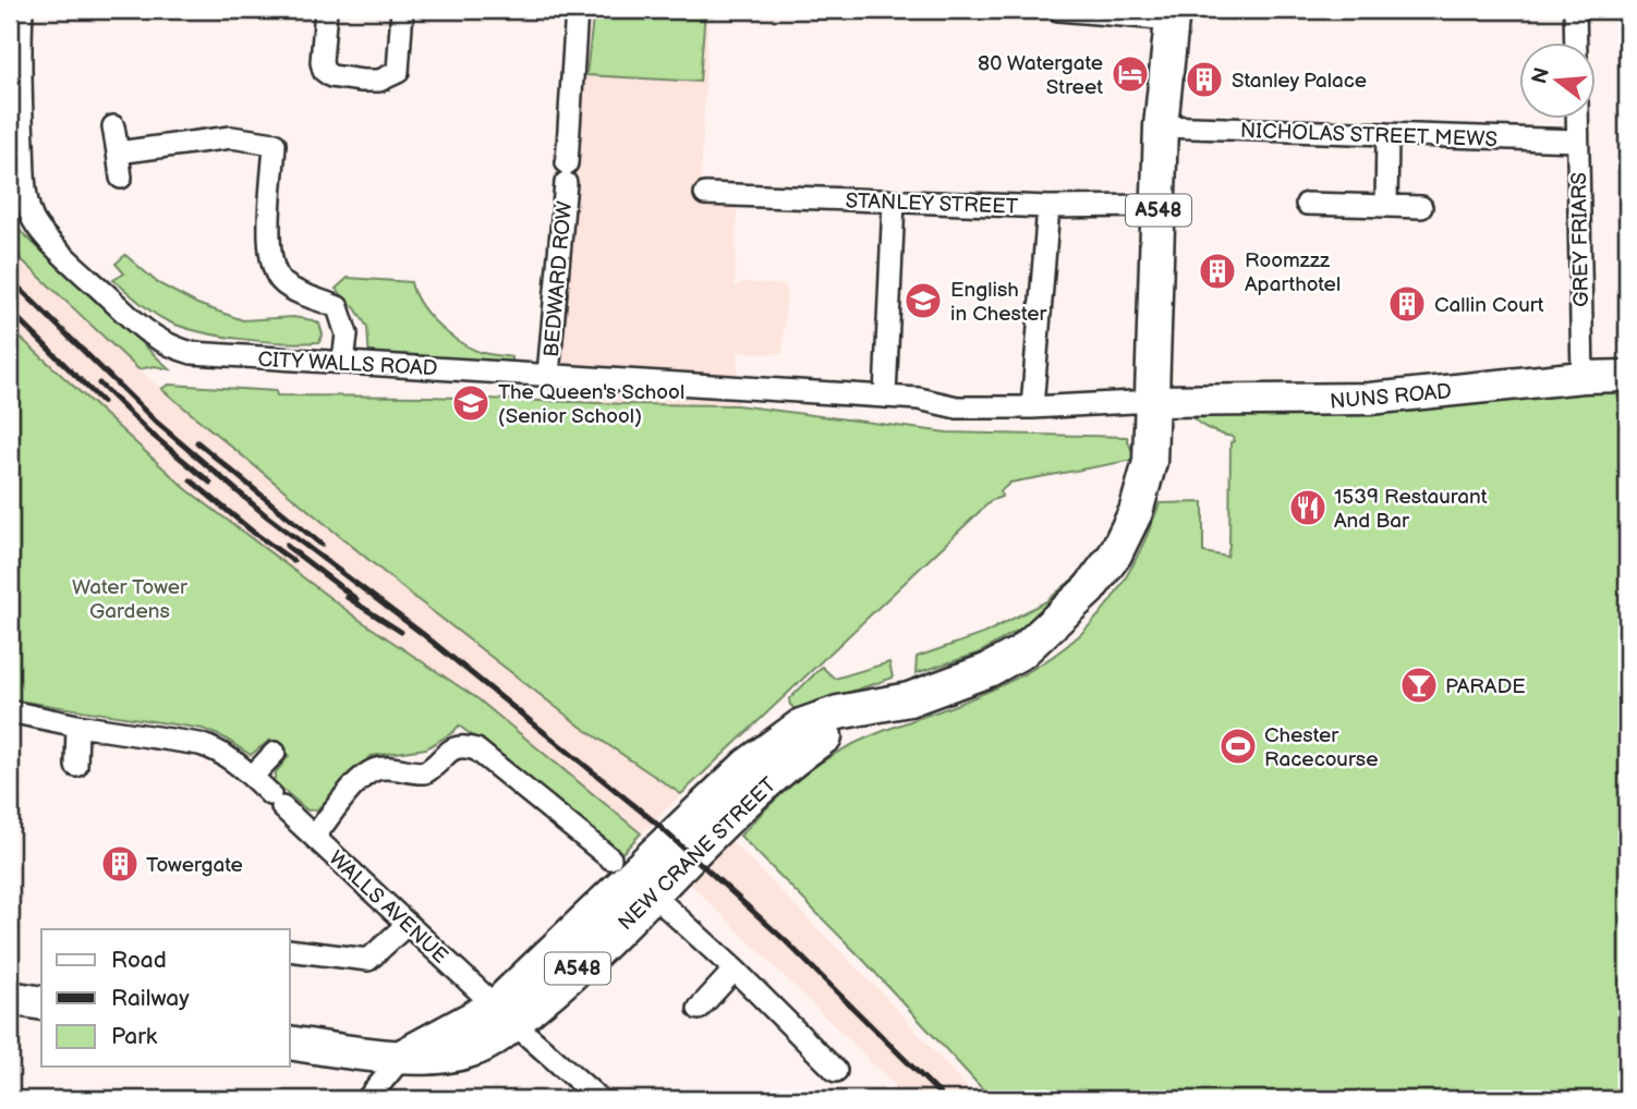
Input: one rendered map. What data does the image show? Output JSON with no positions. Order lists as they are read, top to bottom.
{
  "streets": {
    "main road": ["A548", "NEW CRANE STREET"],
    "street": [
      "NICHOLAS STREET MEWS",
      "STANLEY STREET",
      "GREY FRIARS",
      "BEDWARD ROW",
      "CITY WALLS ROAD",
      "NUNS ROAD",
      "WALLS AVENUE"
    ]
  },
  "crossings": [
    ["NICHOLAS STREET MEWS", "A548"],
    ["NICHOLAS STREET MEWS", "GREY FRIARS"],
    ["STANLEY STREET", "A548"],
    ["A548", "CITY WALLS ROAD"],
    ["A548", "NUNS ROAD"],
    ["A548", "NEW CRANE STREET"],
    ["GREY FRIARS", "NUNS ROAD"],
    ["BEDWARD ROW", "CITY WALLS ROAD"],
    ["CITY WALLS ROAD", "NUNS ROAD"],
    ["CITY WALLS ROAD", "NEW CRANE STREET"],
    ["NUNS ROAD", "NEW CRANE STREET"],
    ["NEW CRANE STREET", "WALLS AVENUE"]
  ],
  "parks": ["Water Tower Gardens"],
  "places": {
    "hotel": ["80 Watergate Street"],
    "building": [
      "Stanley Palace",
      "Roomzzz Aparthotel",
      "Callin Court",
      "Towergate"
    ],
    "school or university": ["English in Chester", "The Queen's School (Senior School)"],
    "restaurant": ["1539 Restaurant And Bar"],
    "bar": ["PARADE"],
    "sports": ["Chester Racecourse"]
  },
  "legend": ["Road", "Railway", "Park"],
  "north": "left"
}
